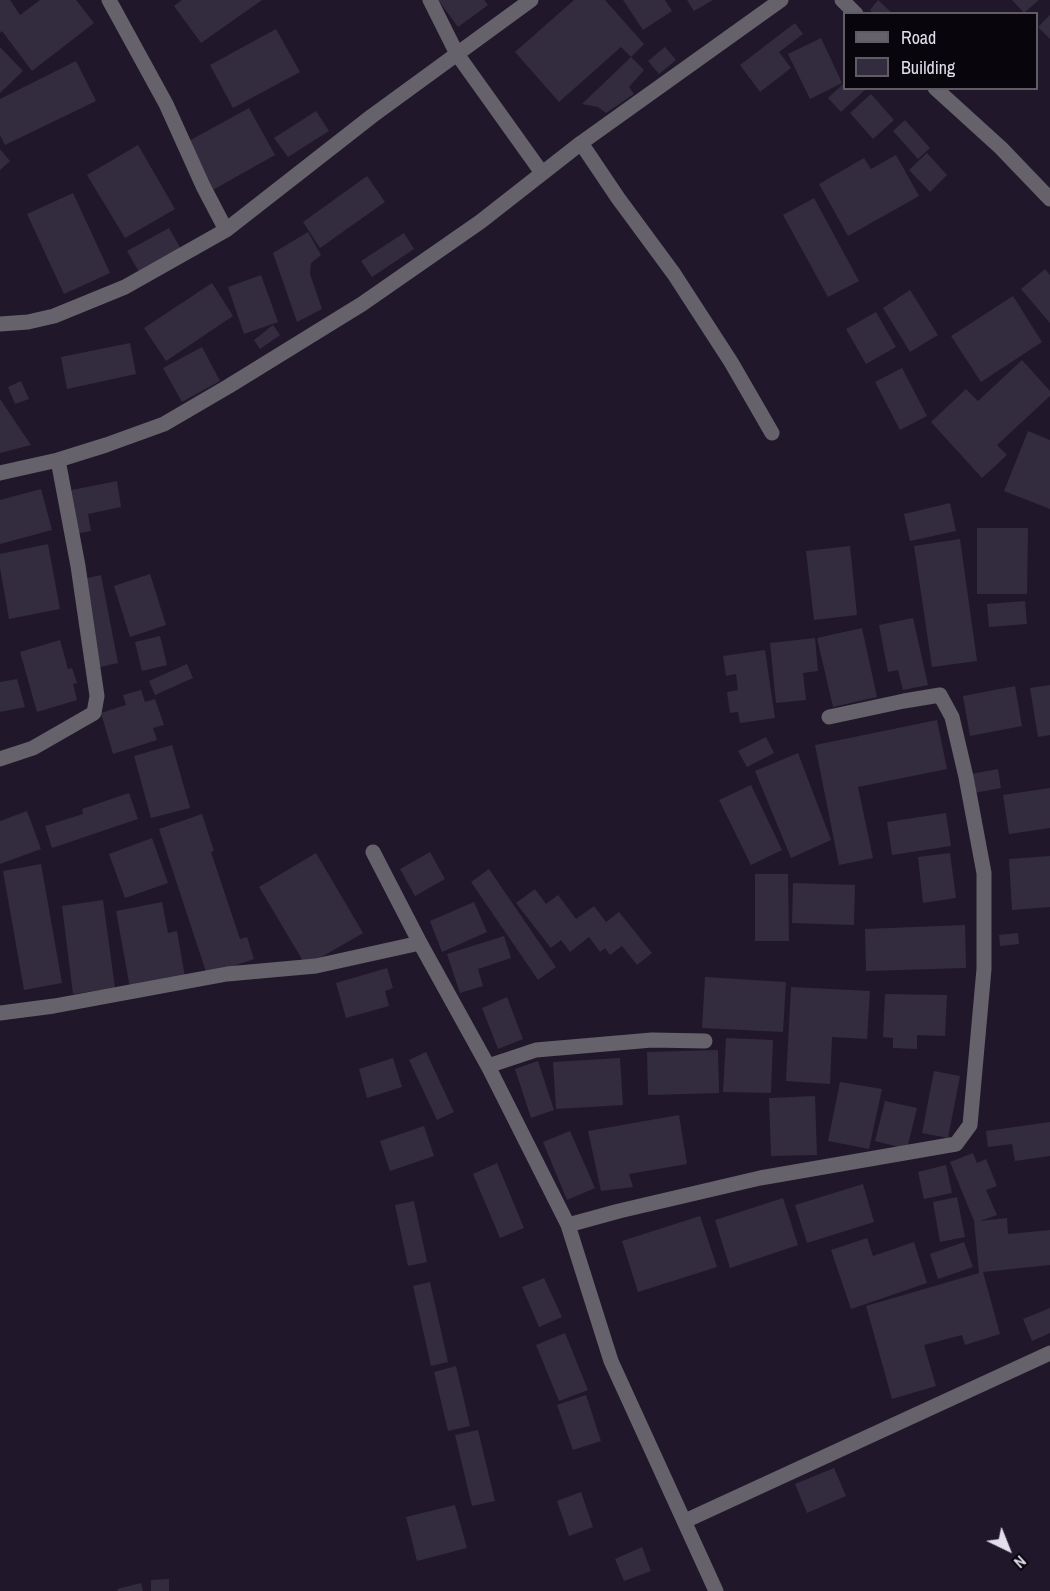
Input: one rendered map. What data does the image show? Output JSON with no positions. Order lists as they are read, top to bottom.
{
  "legend": ["Road", "Building"],
  "north": "bottom right"
}
